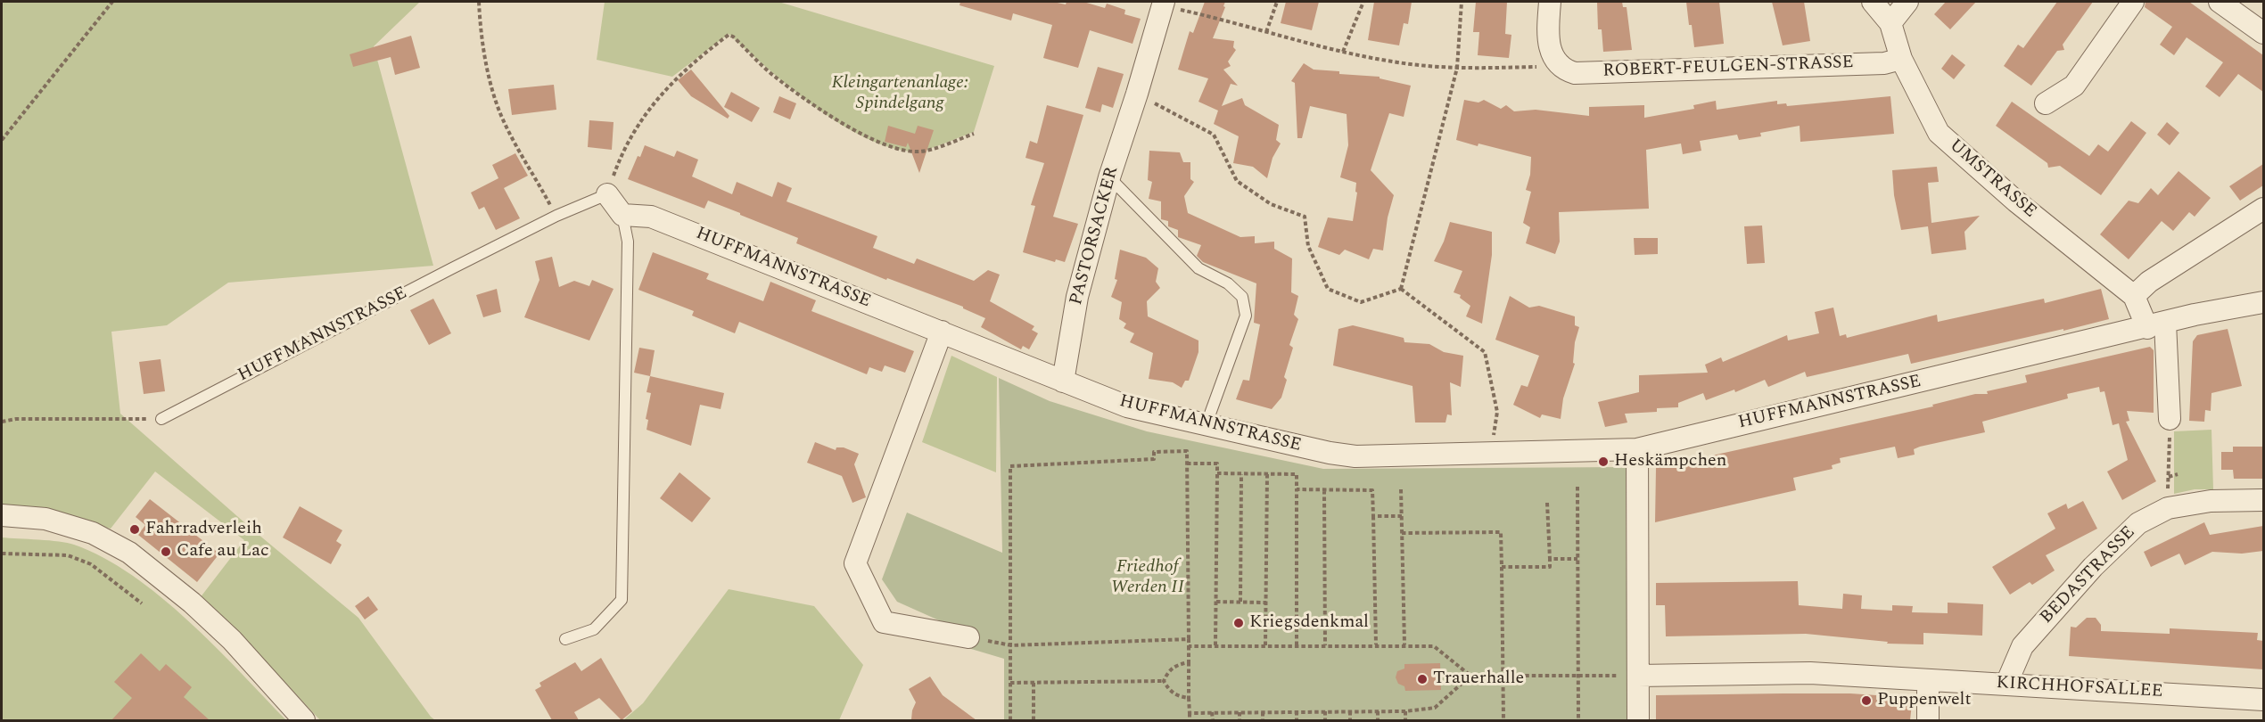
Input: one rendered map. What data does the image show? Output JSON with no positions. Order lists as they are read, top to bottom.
{
  "streets": {
    "street": [
      "ROBERT-FEULGEN-STRASSE",
      "UMSTRASSE",
      "PASTORSACKER",
      "HUFFMANNSTRASSE",
      "BEDASTRASSE",
      "KIRCHHOFSALLEE"
    ]
  },
  "crossings": [
    ["ROBERT-FEULGEN-STRASSE", "UMSTRASSE"],
    ["PASTORSACKER", "HUFFMANNSTRASSE"],
    ["BEDASTRASSE", "KIRCHHOFSALLEE"]
  ],
  "parks": ["Kleingartenanlage: Spindelgang", "Friedhof Werden II"],
  "places": [
    "Heskämpchen",
    "Fahrradverleih",
    "Cafe au Lac",
    "Kriegsdenkmal",
    "Trauerhalle",
    "Puppenwelt"
  ]
}
